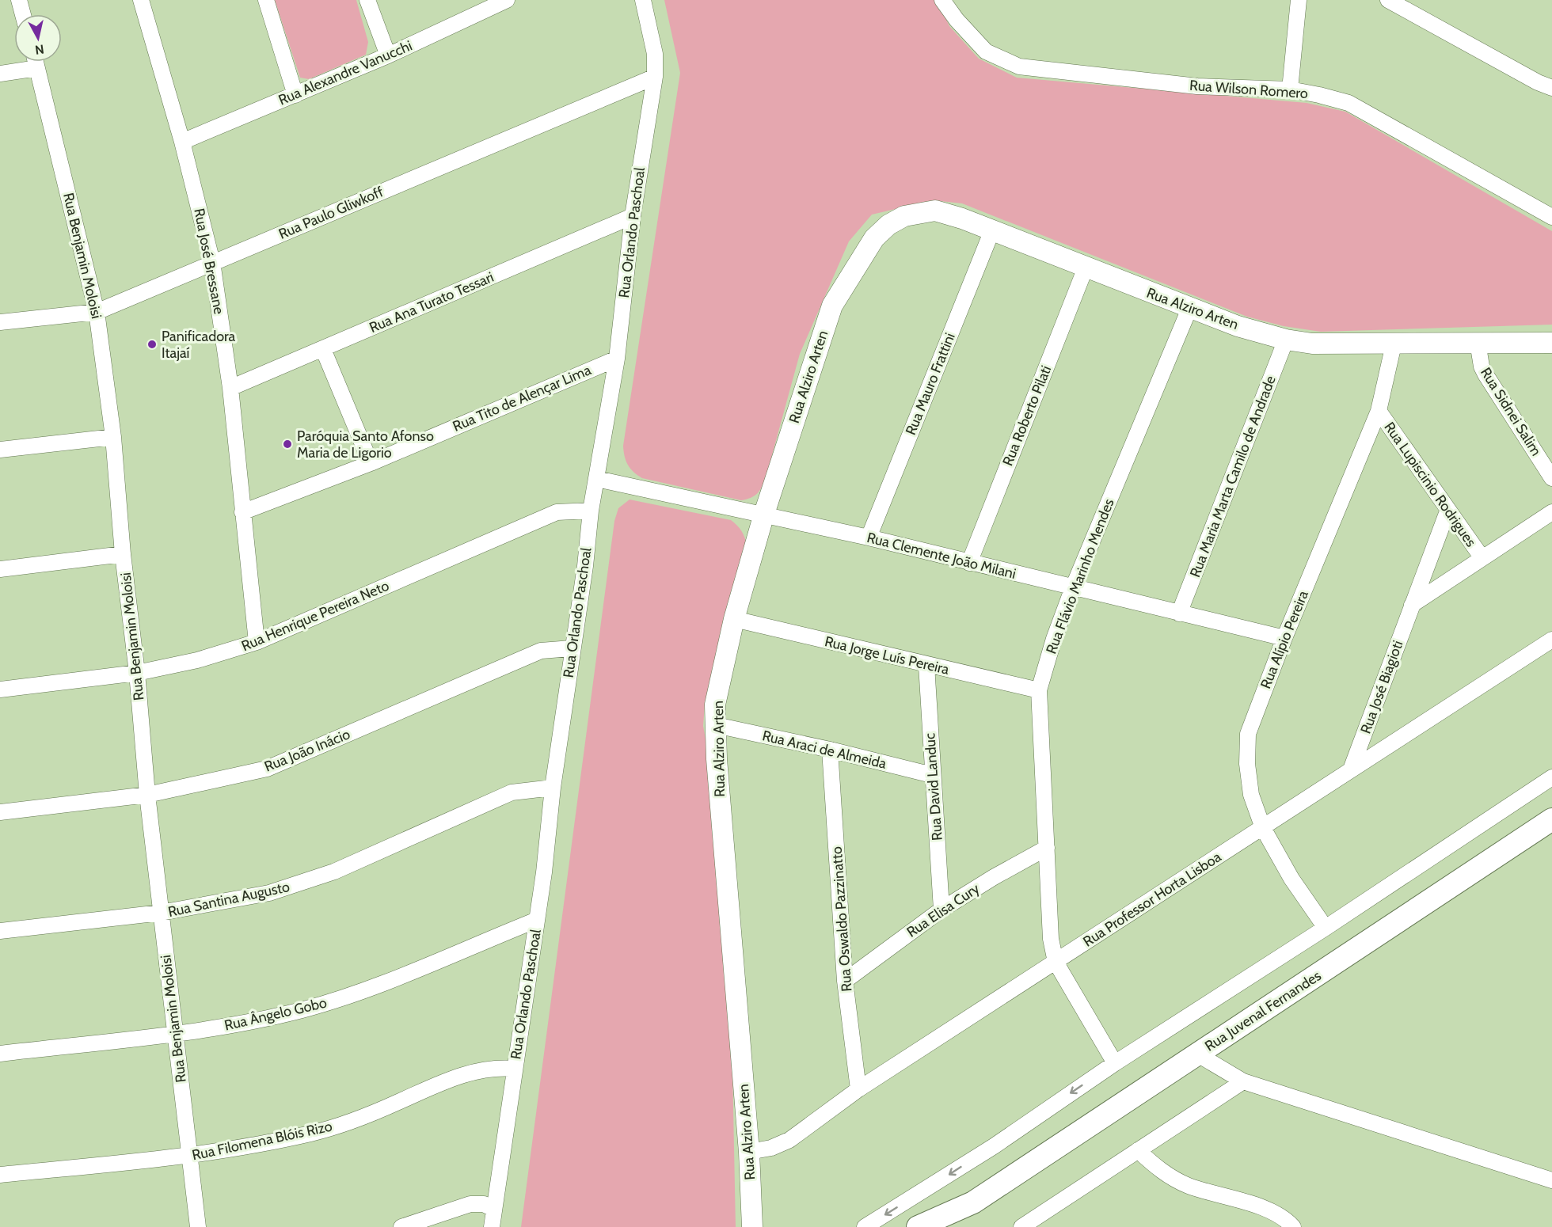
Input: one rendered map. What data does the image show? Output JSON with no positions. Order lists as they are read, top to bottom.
{
  "streets": {
    "main road": ["Rua Juvenal Fernandes"],
    "street": [
      "Rua Alexandre Vanucchi",
      "Rua Wilson Romero",
      "Rua Paulo Gliwkoff",
      "Rua Orlando Paschoal",
      "Rua Benjamin Moloisi",
      "Rua José Bressane",
      "Rua Ana Turato Tessari",
      "Rua Alziro Arten",
      "Rua Mauro Frattini",
      "Rua Tito de Alençar Lima",
      "Rua Sidnei Salim",
      "Rua Roberto Pilati",
      "Rua Maria Marta Camilo de Andrade",
      "Rua Lupiscinio Rodrigues",
      "Rua Clemente João Milani",
      "Rua Flávio Marinho Mendes",
      "Rua Henrique Pereira Neto",
      "Rua Alípio Pereira",
      "Rua Jorge Luís Pereira",
      "Rua José Biagioti",
      "Rua Araci de Almeida",
      "Rua João Inácio",
      "Rua David Landuc",
      "Rua Santina Augusto",
      "Rua Professor Horta Lisboa",
      "Rua Elisa Cury",
      "Rua Oswaldo Pazzinatto",
      "Rua Ângelo Gobo",
      "Rua Filomena Blóis Rizo"
    ]
  },
  "crossings": [
    ["Rua Alexandre Vanucchi", "Rua José Bressane"],
    ["Rua Paulo Gliwkoff", "Rua Orlando Paschoal"],
    ["Rua Paulo Gliwkoff", "Rua Benjamin Moloisi"],
    ["Rua Paulo Gliwkoff", "Rua José Bressane"],
    ["Rua Orlando Paschoal", "Rua Ana Turato Tessari"],
    ["Rua Orlando Paschoal", "Rua Tito de Alençar Lima"],
    ["Rua Orlando Paschoal", "Rua Clemente João Milani"],
    ["Rua Orlando Paschoal", "Rua Henrique Pereira Neto"],
    ["Rua Orlando Paschoal", "Rua João Inácio"],
    ["Rua Orlando Paschoal", "Rua Santina Augusto"],
    ["Rua Orlando Paschoal", "Rua Ângelo Gobo"],
    ["Rua Orlando Paschoal", "Rua Filomena Blóis Rizo"],
    ["Rua Benjamin Moloisi", "Rua Henrique Pereira Neto"],
    ["Rua Benjamin Moloisi", "Rua João Inácio"],
    ["Rua Benjamin Moloisi", "Rua Santina Augusto"],
    ["Rua Benjamin Moloisi", "Rua Ângelo Gobo"],
    ["Rua Benjamin Moloisi", "Rua Filomena Blóis Rizo"],
    ["Rua José Bressane", "Rua Ana Turato Tessari"],
    ["Rua José Bressane", "Rua Tito de Alençar Lima"],
    ["Rua José Bressane", "Rua Henrique Pereira Neto"],
    ["Rua Alziro Arten", "Rua Mauro Frattini"],
    ["Rua Alziro Arten", "Rua Sidnei Salim"],
    ["Rua Alziro Arten", "Rua Roberto Pilati"],
    ["Rua Alziro Arten", "Rua Maria Marta Camilo de Andrade"],
    ["Rua Alziro Arten", "Rua Clemente João Milani"],
    ["Rua Alziro Arten", "Rua Flávio Marinho Mendes"],
    ["Rua Alziro Arten", "Rua Alípio Pereira"],
    ["Rua Alziro Arten", "Rua Jorge Luís Pereira"],
    ["Rua Alziro Arten", "Rua Araci de Almeida"],
    ["Rua Alziro Arten", "Rua Professor Horta Lisboa"],
    ["Rua Mauro Frattini", "Rua Clemente João Milani"],
    ["Rua Roberto Pilati", "Rua Clemente João Milani"],
    ["Rua Maria Marta Camilo de Andrade", "Rua Clemente João Milani"],
    ["Rua Lupiscinio Rodrigues", "Rua Alípio Pereira"],
    ["Rua Lupiscinio Rodrigues", "Rua José Biagioti"],
    ["Rua Clemente João Milani", "Rua Flávio Marinho Mendes"],
    ["Rua Clemente João Milani", "Rua Alípio Pereira"],
    ["Rua Flávio Marinho Mendes", "Rua Jorge Luís Pereira"],
    ["Rua Flávio Marinho Mendes", "Rua Professor Horta Lisboa"],
    ["Rua Flávio Marinho Mendes", "Rua Elisa Cury"],
    ["Rua Alípio Pereira", "Rua Professor Horta Lisboa"],
    ["Rua Jorge Luís Pereira", "Rua David Landuc"],
    ["Rua José Biagioti", "Rua Professor Horta Lisboa"],
    ["Rua Araci de Almeida", "Rua David Landuc"],
    ["Rua Araci de Almeida", "Rua Oswaldo Pazzinatto"],
    ["Rua David Landuc", "Rua Elisa Cury"],
    ["Rua Professor Horta Lisboa", "Rua Oswaldo Pazzinatto"],
    ["Rua Elisa Cury", "Rua Oswaldo Pazzinatto"]
  ],
  "places": ["Panificadora Itajaí", "Paróquia Santo Afonso Maria de Ligorio"],
  "north": "bottom"
}
